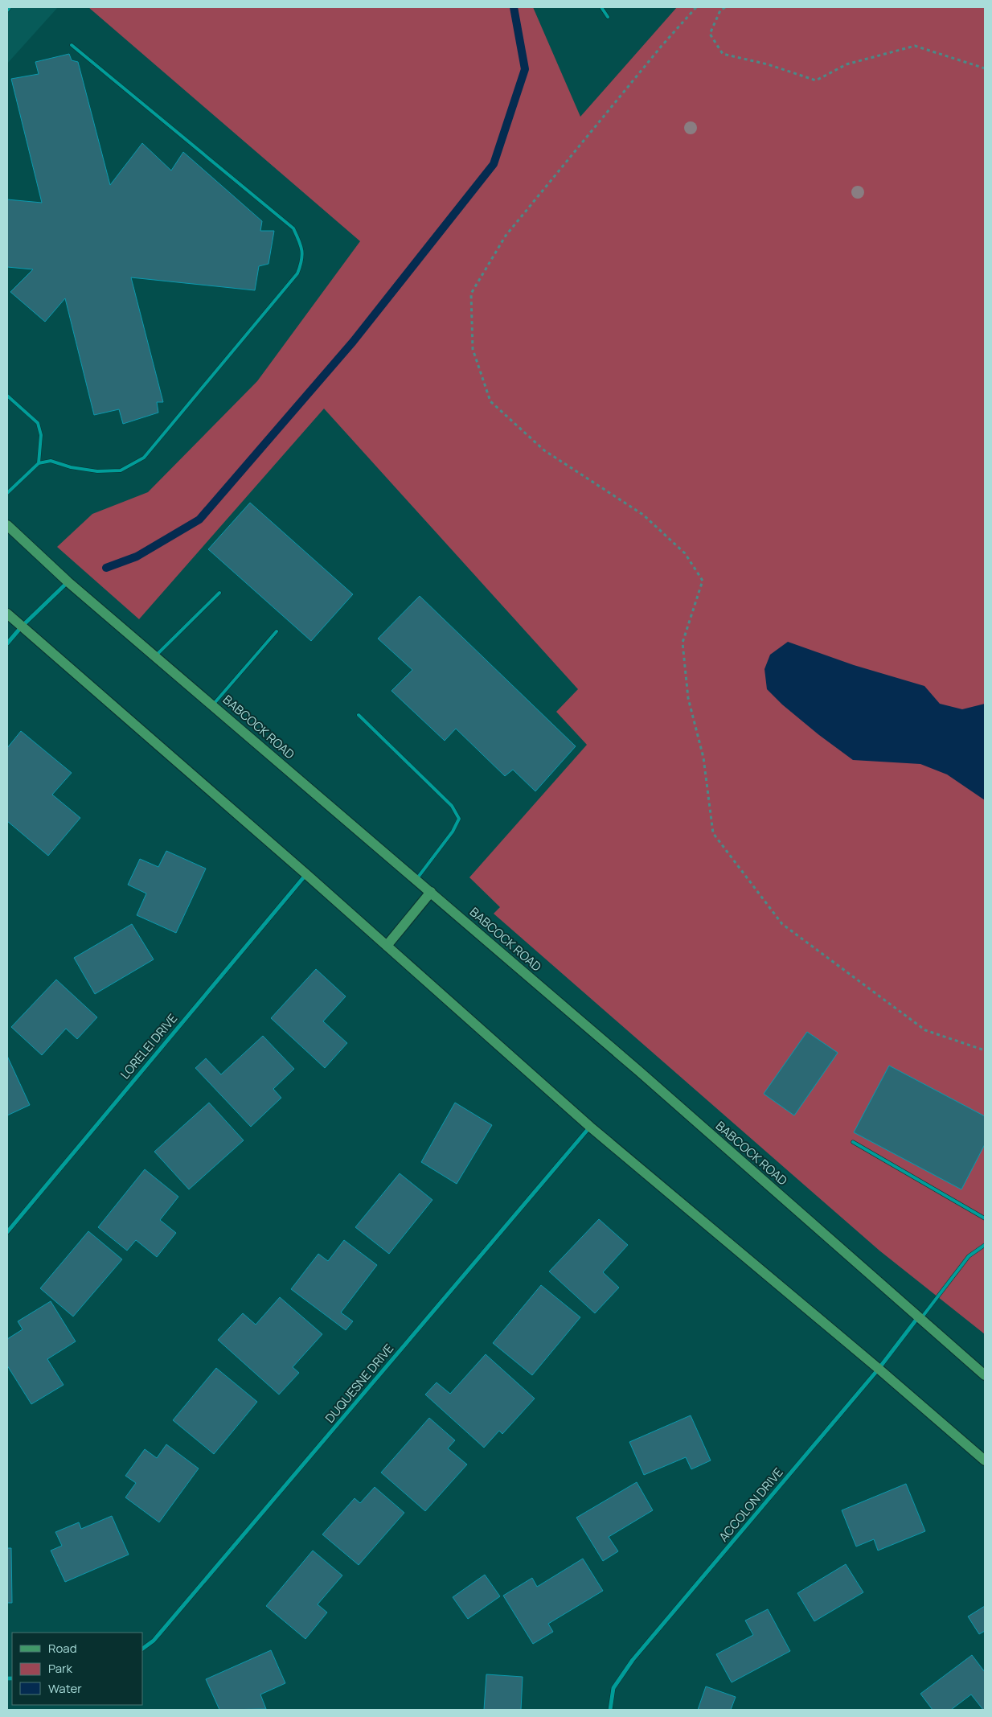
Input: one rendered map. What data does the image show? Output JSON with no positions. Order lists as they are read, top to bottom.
{
  "streets": {
    "main road": ["BABCOCK ROAD"],
    "street": ["LORELEI DRIVE", "DUQUESNE DRIVE", "ACCOLON DRIVE"]
  },
  "crossings": [
    ["BABCOCK ROAD", "ACCOLON DRIVE"]
  ],
  "legend": ["Road", "Park", "Water"]
}
